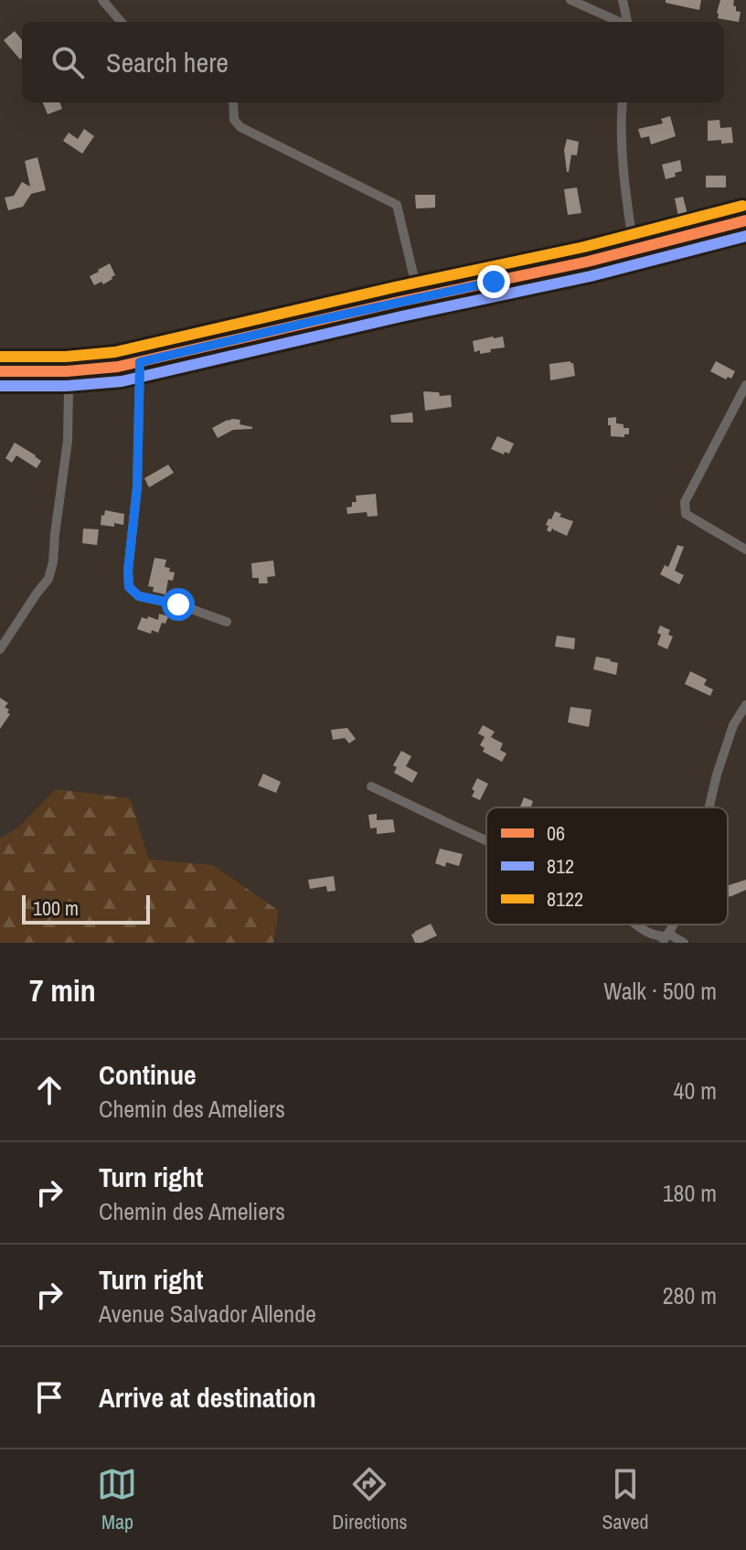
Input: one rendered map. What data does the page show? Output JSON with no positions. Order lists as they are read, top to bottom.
{
  "lines": ["transit line 8122", "transit line 06", "transit line 812"],
  "legend": ["06", "812", "8122"],
  "scale_bar": "100 m",
  "page": {
    "search": "Search here",
    "scale": "100 m",
    "heading": ["7 min", "Walk · 500 m"],
    "list": [
      ["Continue", "Chemin des Ameliers", "40 m"],
      ["Turn right", "Chemin des Ameliers", "180 m"],
      ["Turn right", "Avenue Salvador Allende", "280 m"],
      "Arrive at destination"
    ],
    "nav": ["Map", "Directions", "Saved"]
  }
}
